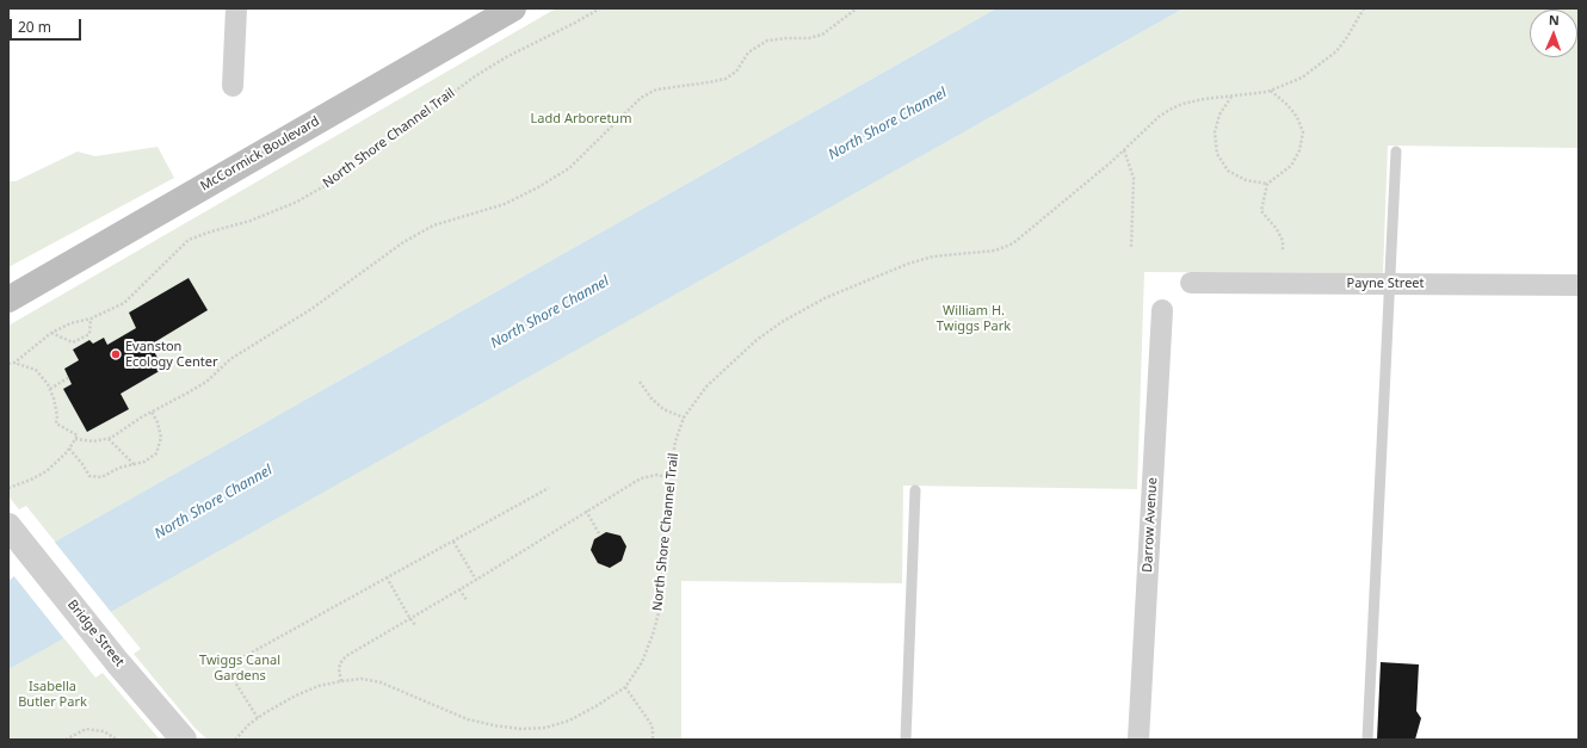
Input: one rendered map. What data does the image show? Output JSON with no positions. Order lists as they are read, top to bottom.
{
  "streets": {
    "main road": ["McCormick Boulevard"],
    "street": ["Payne Street", "Darrow Avenue", "Bridge Street"],
    "path": ["North Shore Channel Trail"]
  },
  "water": ["North Shore Channel"],
  "parks": [
    "Ladd Arboretum",
    "William H. Twiggs Park",
    "Twiggs Canal Gardens",
    "Isabella Butler Park"
  ],
  "places": ["Evanston Ecology Center"],
  "scale_bar": "20 m",
  "north": "top"
}
